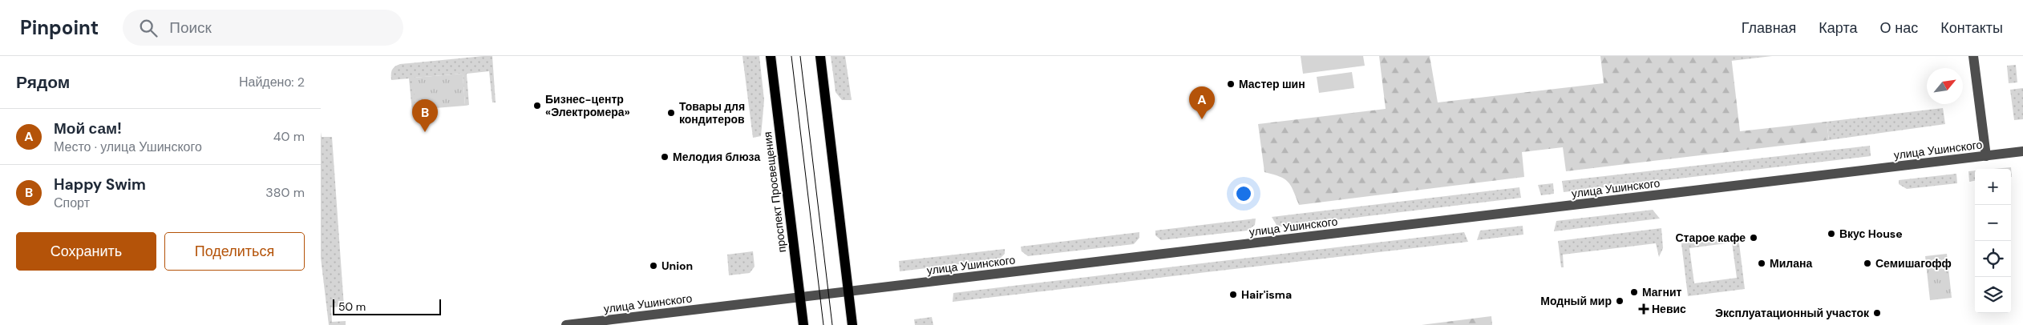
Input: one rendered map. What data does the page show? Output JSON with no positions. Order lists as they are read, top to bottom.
{
  "streets": {
    "main road": ["проспект Просвещения"],
    "street": ["улица Ушинского"]
  },
  "crossings": [
    ["улица Ушинского", "проспект Просвещения"]
  ],
  "places": {
    "other": [
      "Мастер шин",
      "Бизнес-центр «Электромера»",
      "Товары для кондитеров",
      "Мелодия блюза",
      "Вкус House",
      "Старое кафе",
      "Милана",
      "Семишагофф",
      "Union",
      "Магнит",
      "Hair'isma",
      "Модный мир",
      "Эксплуатационный участок"
    ],
    "health": ["Невис"]
  },
  "scale_bar": "50 m",
  "north": "top right",
  "page": {
    "header": "Pinpoint",
    "search": "Поиск",
    "nav": [
      "Главная",
      "Карта",
      "О нас",
      "Контакты"
    ],
    "heading": ["Рядом", "Найдено: 2"],
    "pins": ["A", "B"],
    "list": [
      {
        "mark": "A",
        "name": "Мой сам!",
        "note": "Место · улица Ушинского",
        "value": "40 m"
      },
      {
        "mark": "B",
        "name": "Happy Swim",
        "note": "Спорт",
        "value": "380 m"
      }
    ],
    "map_buttons": ["+", "−"],
    "buttons": ["Сохранить", "Поделиться"],
    "scale": "50 m"
  }
}
